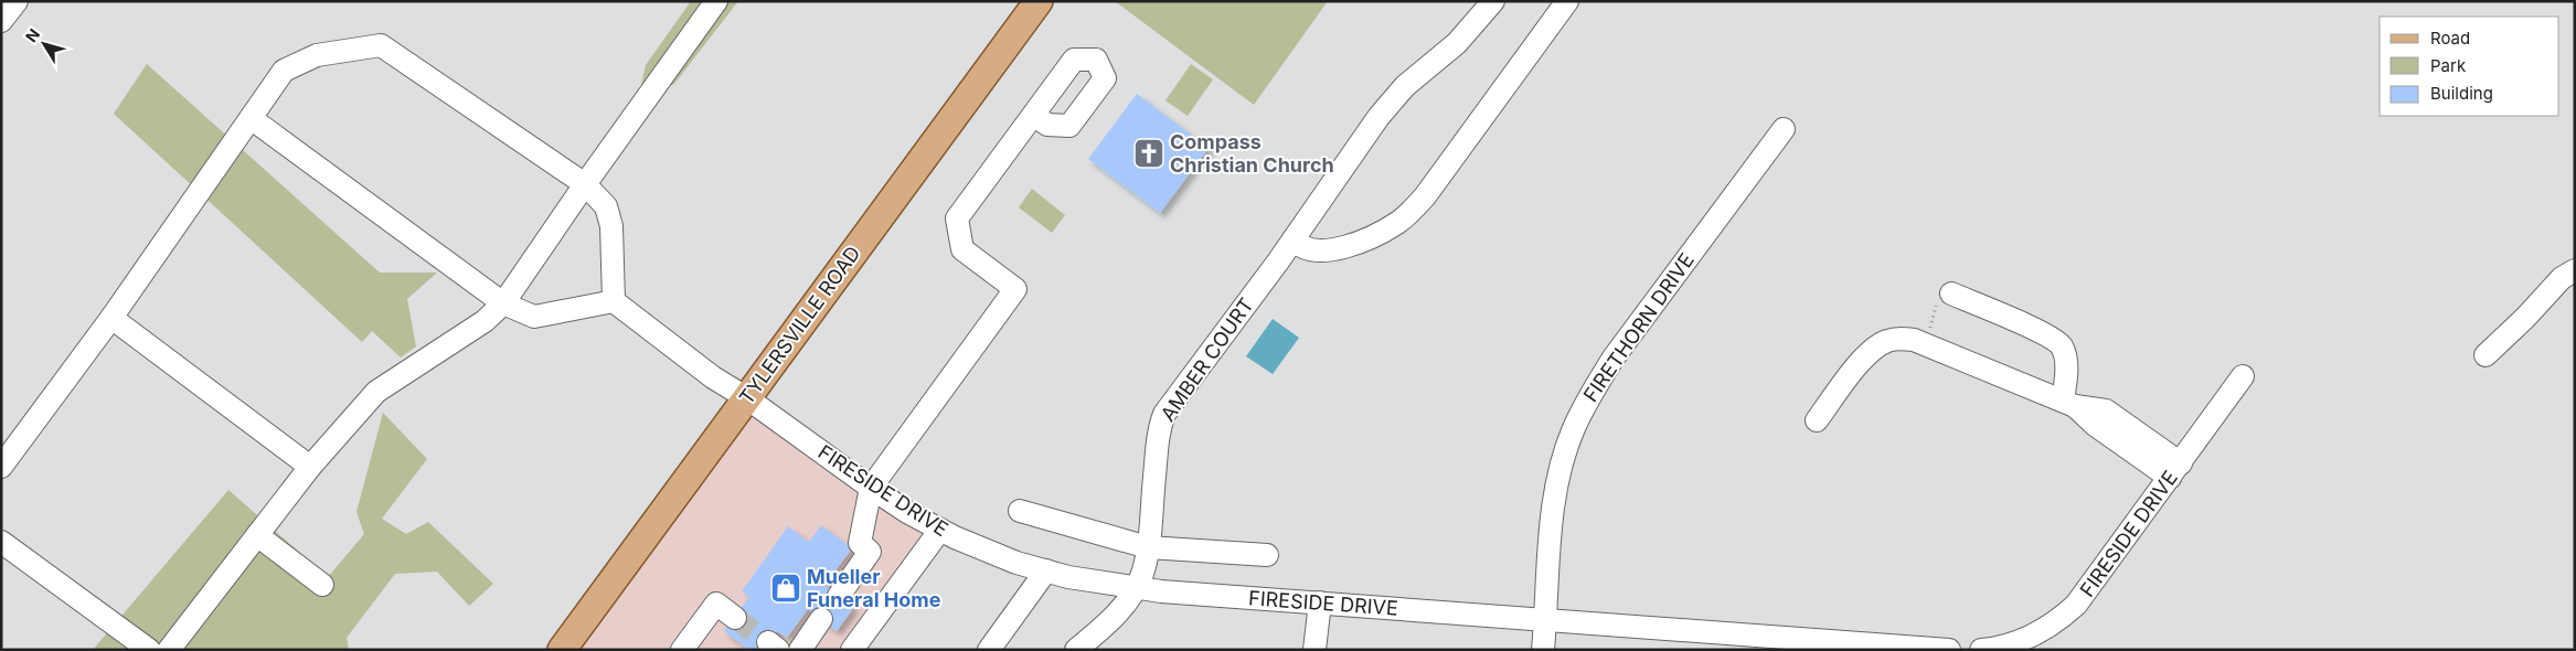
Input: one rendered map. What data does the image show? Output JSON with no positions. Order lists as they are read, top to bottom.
{
  "streets": {
    "main road": ["TYLERSVILLE ROAD"],
    "street": ["FIRETHORN DRIVE", "AMBER COURT", "FIRESIDE DRIVE"]
  },
  "crossings": [
    ["TYLERSVILLE ROAD", "FIRESIDE DRIVE"],
    ["FIRETHORN DRIVE", "FIRESIDE DRIVE"],
    ["AMBER COURT", "FIRESIDE DRIVE"]
  ],
  "places": {
    "church": ["Compass Christian Church"],
    "shop": ["Mueller Funeral Home"]
  },
  "legend": ["Road", "Park", "Building"],
  "north": "top left"
}
